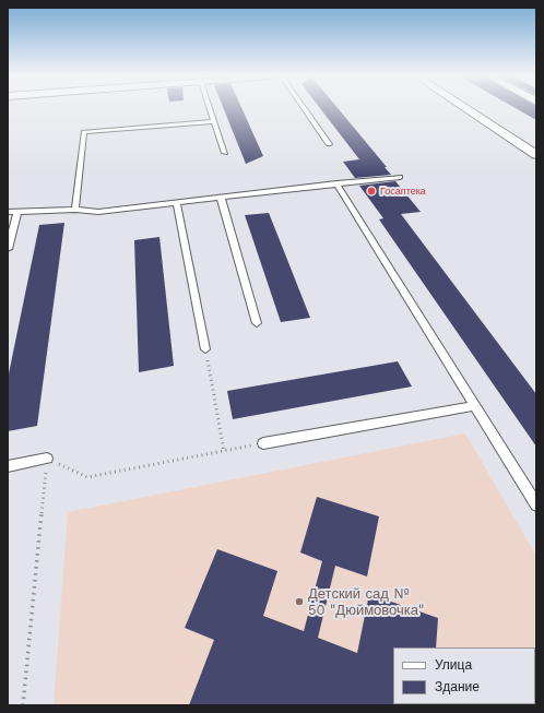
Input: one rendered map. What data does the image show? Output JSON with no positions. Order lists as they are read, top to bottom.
{
  "places": ["Госаптека", "Детский сад № 50 \"Дюймовочка\""],
  "legend": ["Улица", "Здание"]
}
